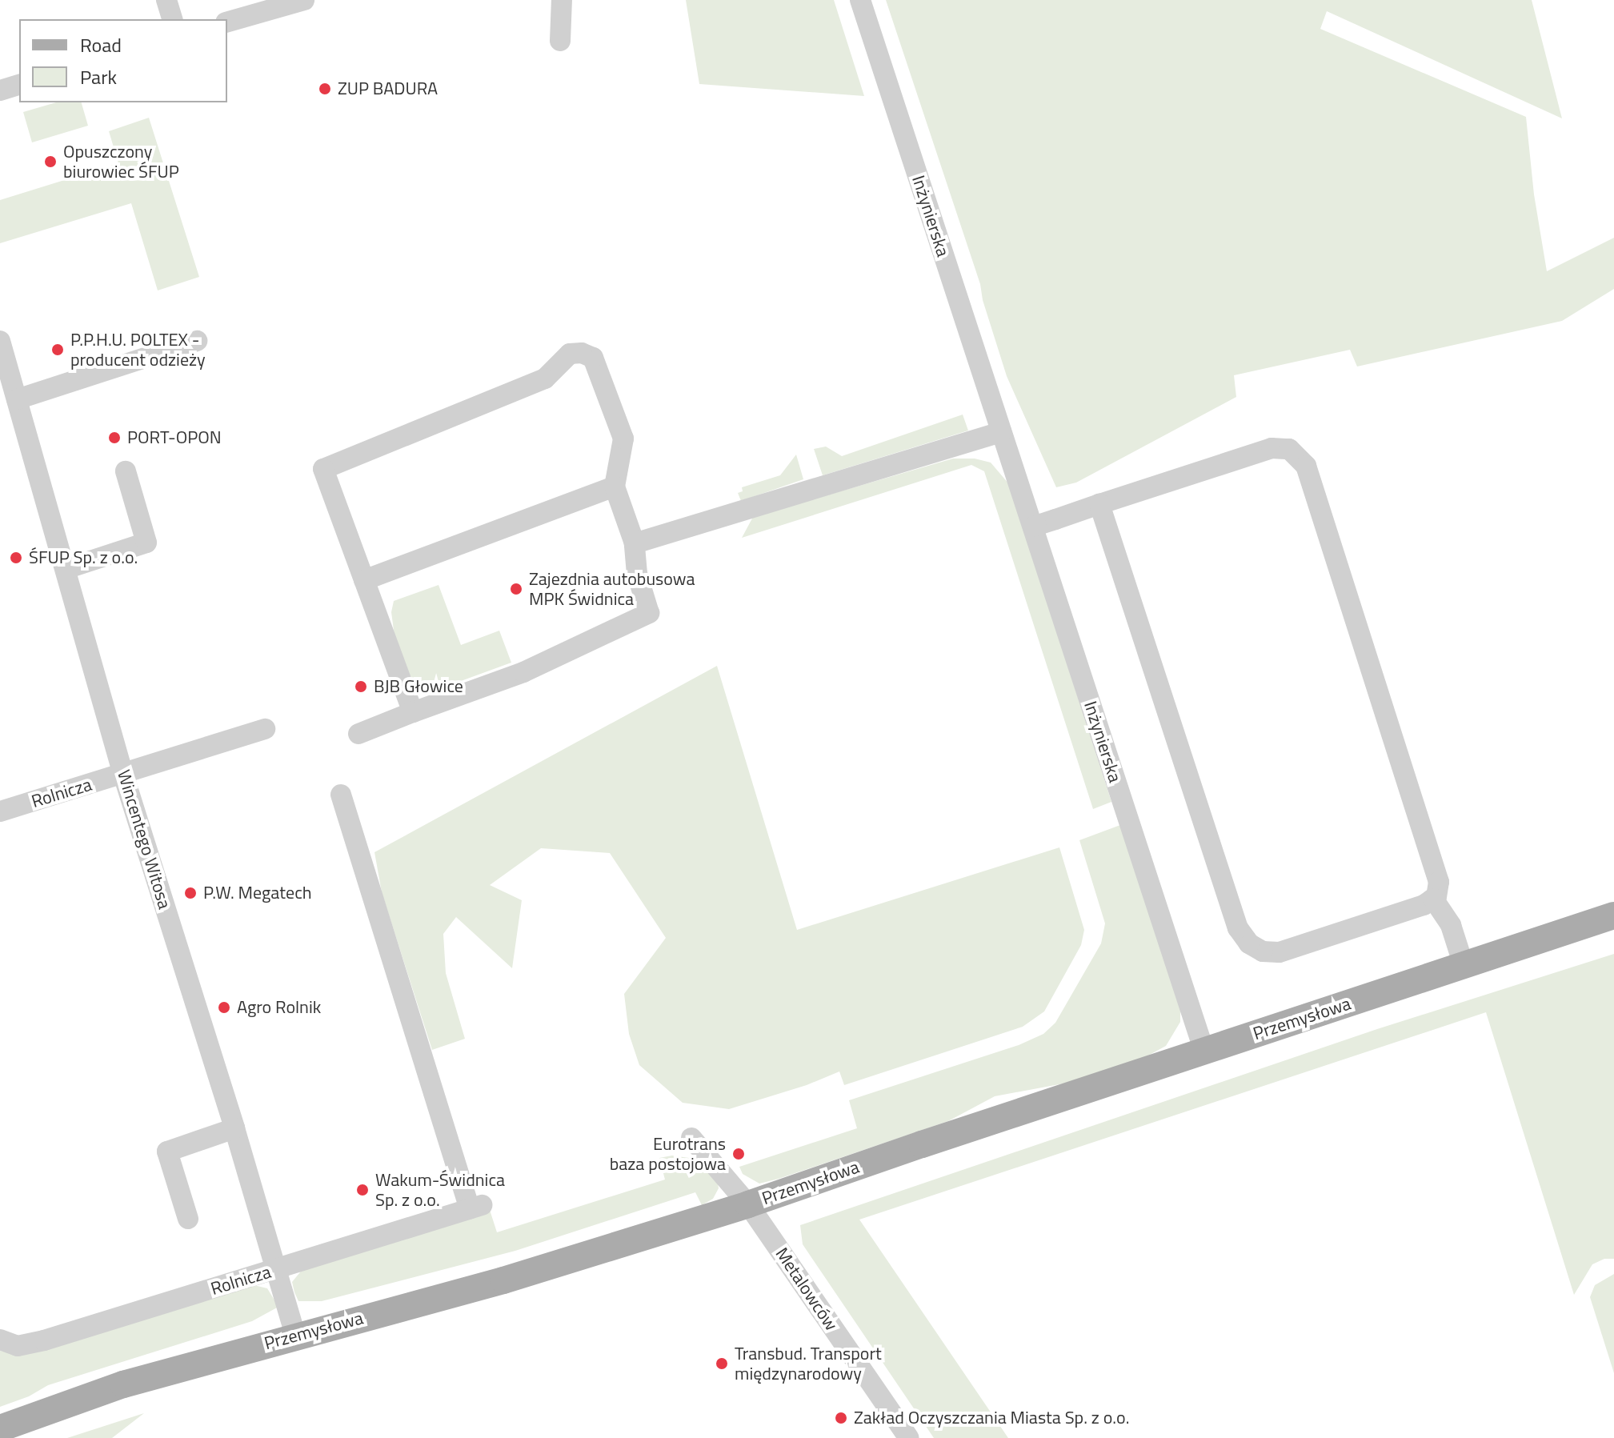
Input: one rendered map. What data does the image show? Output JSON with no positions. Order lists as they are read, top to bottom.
{
  "streets": {
    "main road": ["Przemysłowa"],
    "street": [
      "Inżynierska",
      "Rolnicza",
      "Wincentego Witosa",
      "Metalowców"
    ]
  },
  "crossings": [
    ["Inżynierska", "Przemysłowa"],
    ["Rolnicza", "Wincentego Witosa"],
    ["Wincentego Witosa", "Przemysłowa"],
    ["Przemysłowa", "Metalowców"]
  ],
  "places": [
    "ZUP BADURA",
    "Opuszczony biurowiec ŚFUP",
    "P.P.H.U. POLTEX - producent odzieży",
    "PORT-OPON",
    "ŚFUP Sp. z o.o.",
    "Zajezdnia autobusowa MPK Świdnica",
    "BJB Głowice",
    "P.W. Megatech",
    "Agro Rolnik",
    "Eurotrans baza postojowa",
    "Wakum-Świdnica Sp. z o.o.",
    "Transbud. Transport międzynarodowy",
    "Zakład Oczyszczania Miasta Sp. z o.o."
  ],
  "legend": ["Road", "Park"]
}
